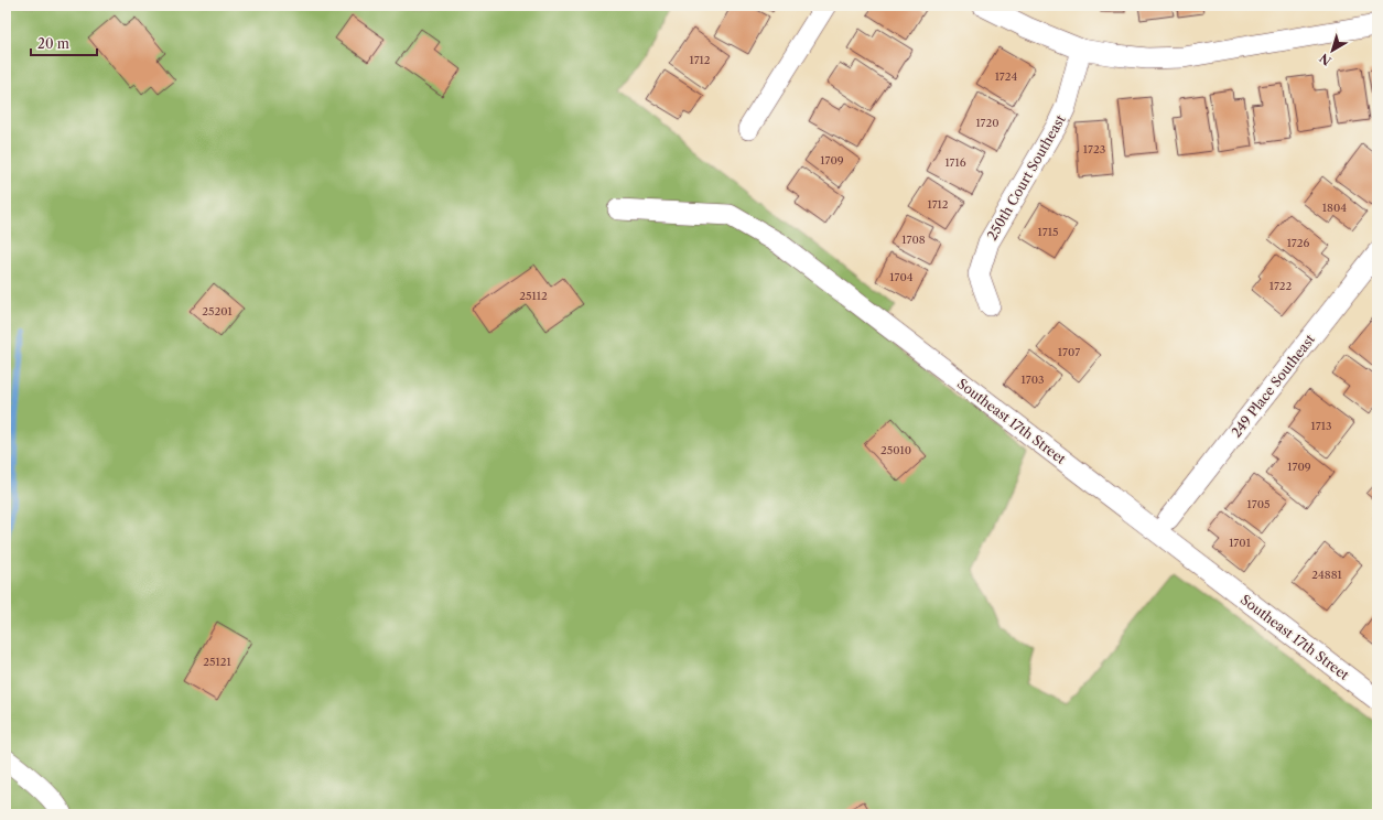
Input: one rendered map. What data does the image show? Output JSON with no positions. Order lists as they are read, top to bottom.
{
  "streets": {
    "street": ["250th Court Southeast", "249 Place Southeast", "Southeast 17th Street"]
  },
  "house_numbers": [
    "1712",
    "1724",
    "1720",
    "1723",
    "1709",
    "1716",
    "1712",
    "1804",
    "1715",
    "1708",
    "1726",
    "1704",
    "1722",
    "25112",
    "25201",
    "1707",
    "1703",
    "1713",
    "25010",
    "1709",
    "1705",
    "1701",
    "24881",
    "25121"
  ],
  "scale_bar": "20 m",
  "north": "bottom left"
}
